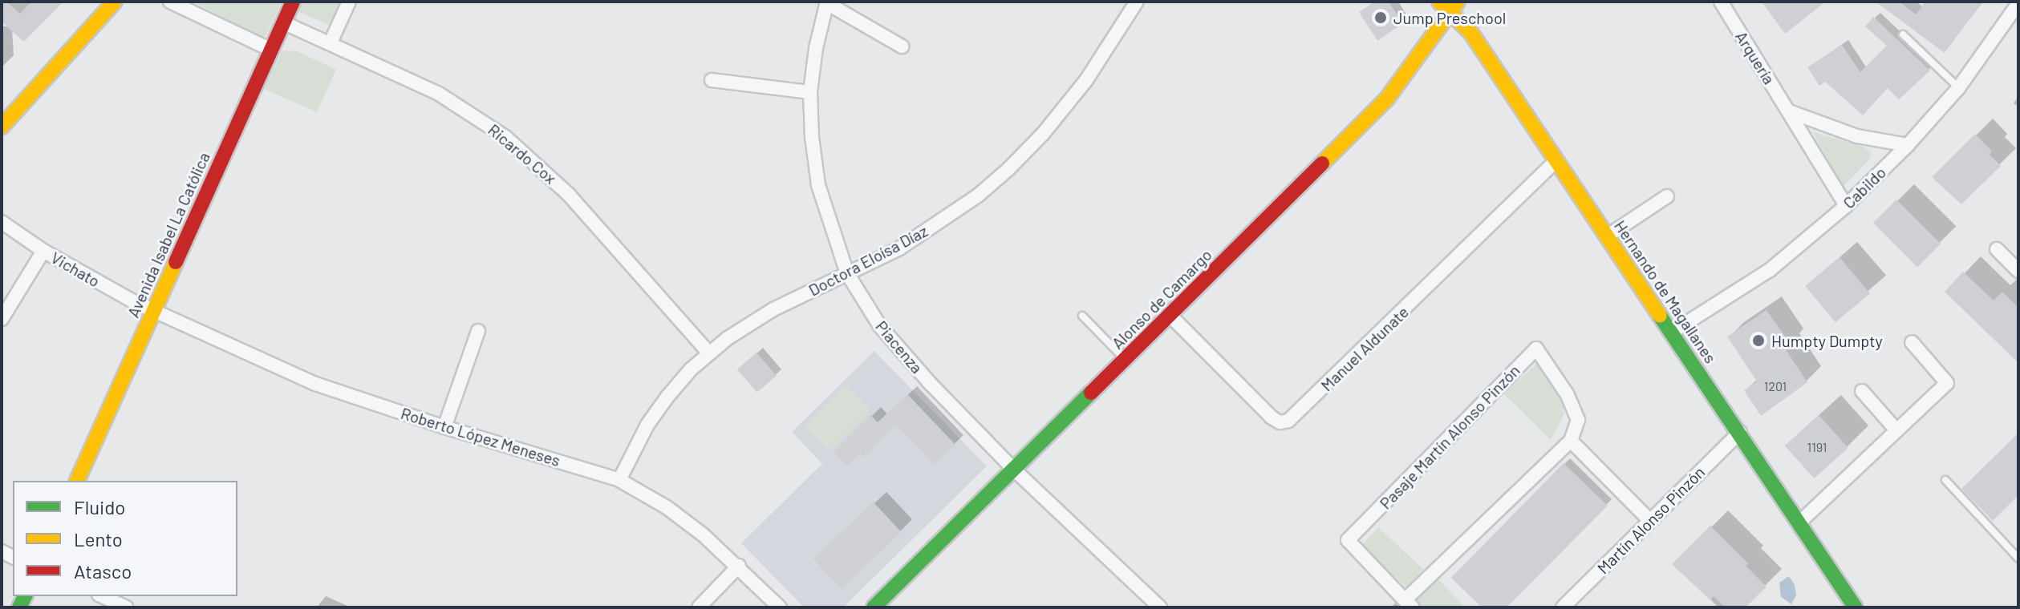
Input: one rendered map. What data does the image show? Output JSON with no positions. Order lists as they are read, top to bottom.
{
  "streets": {
    "street": [
      "Arquería",
      "Ricardo Cox",
      "Cabildo",
      "Avenida Isabel La Católica",
      "Doctora Eloísa Díaz",
      "Vichato",
      "Hernando de Magallanes",
      "Alonso de Camargo",
      "Piacenza",
      "Manuel Aldunate",
      "Roberto López Meneses",
      "Pasaje Martín Alonso Pinzón",
      "Martín Alonso Pinzón"
    ]
  },
  "crossings": [
    ["Arquería", "Cabildo"],
    ["Ricardo Cox", "Avenida Isabel La Católica"],
    ["Ricardo Cox", "Doctora Eloísa Díaz"],
    ["Cabildo", "Hernando de Magallanes"],
    ["Avenida Isabel La Católica", "Vichato"],
    ["Avenida Isabel La Católica", "Roberto López Meneses"],
    ["Doctora Eloísa Díaz", "Piacenza"],
    ["Doctora Eloísa Díaz", "Roberto López Meneses"],
    ["Vichato", "Roberto López Meneses"],
    ["Hernando de Magallanes", "Alonso de Camargo"],
    ["Hernando de Magallanes", "Manuel Aldunate"],
    ["Hernando de Magallanes", "Martín Alonso Pinzón"],
    ["Alonso de Camargo", "Piacenza"],
    ["Alonso de Camargo", "Manuel Aldunate"]
  ],
  "places": ["Jump Preschool", "Humpty Dumpty"],
  "house_numbers": ["1201", "1191"],
  "legend": ["Fluido", "Lento", "Atasco"]
}
